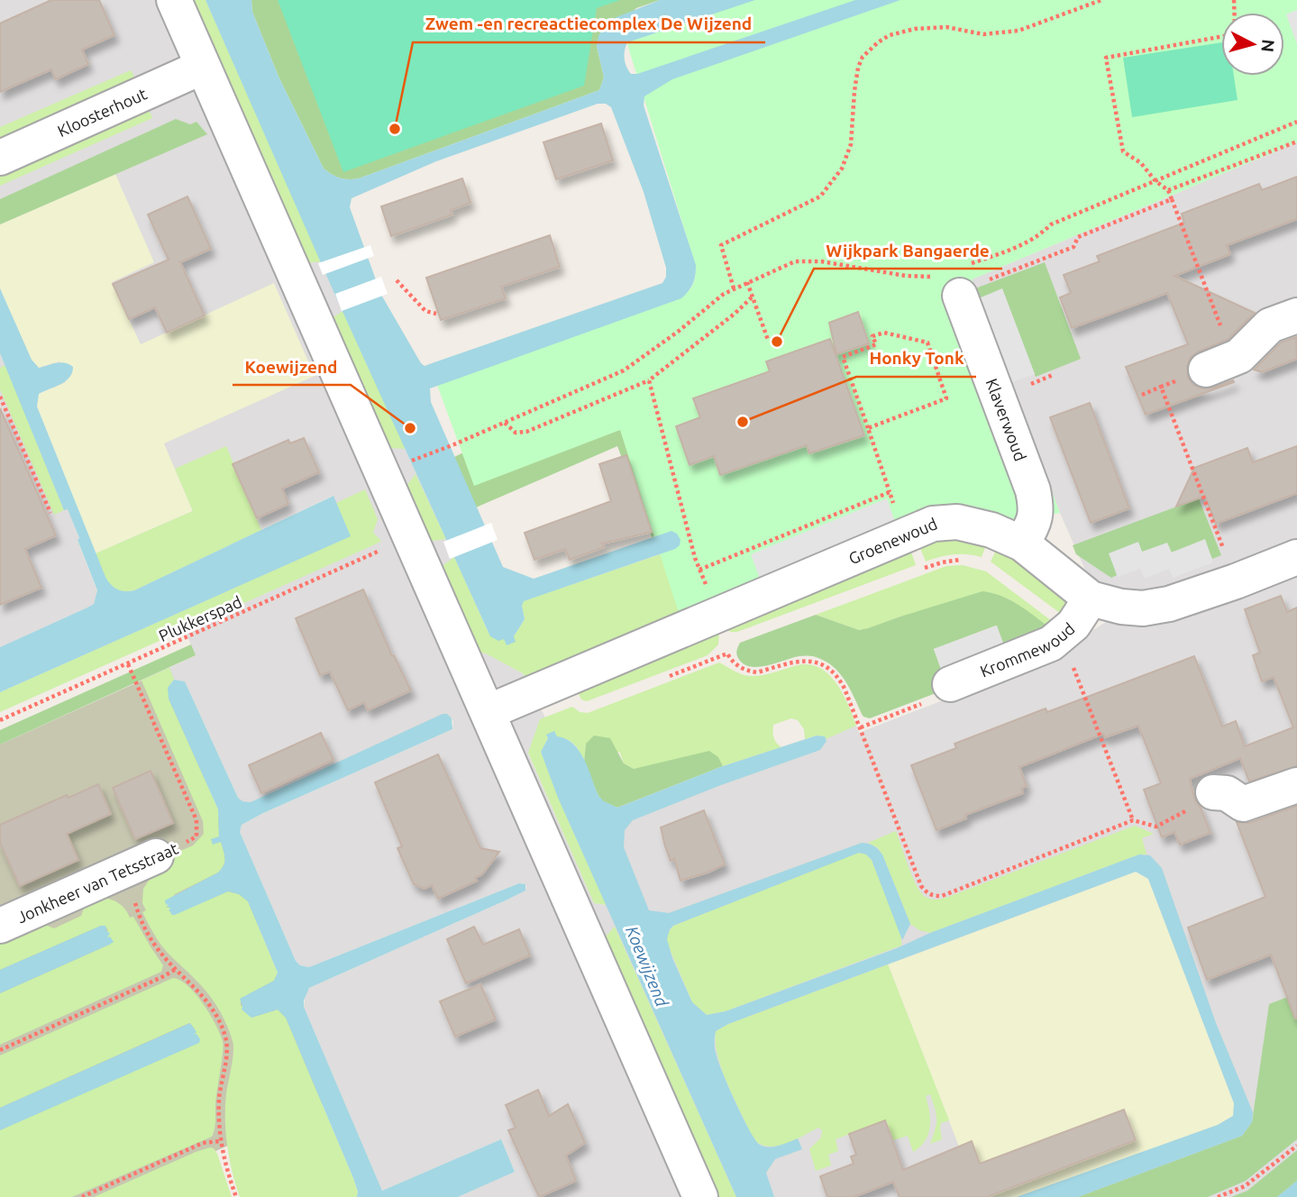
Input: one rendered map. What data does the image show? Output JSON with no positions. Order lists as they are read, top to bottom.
{
  "streets": {
    "street": [
      "Kloosterhout",
      "Klaverwoud",
      "Groenewoud",
      "Krommewoud",
      "Jonkheer van Tetsstraat"
    ],
    "path": ["Plukkerspad"]
  },
  "crossings": [
    ["Klaverwoud", "Groenewoud"],
    ["Groenewoud", "Krommewoud"],
    ["Plukkerspad", "Jonkheer van Tetsstraat"]
  ],
  "water": ["Koewijzend"],
  "places": [
    "Zwem -en recreactiecomplex De Wijzend",
    "Wijkpark Bangaerde",
    "Honky Tonk",
    "Koewijzend"
  ],
  "north": "right"
}
